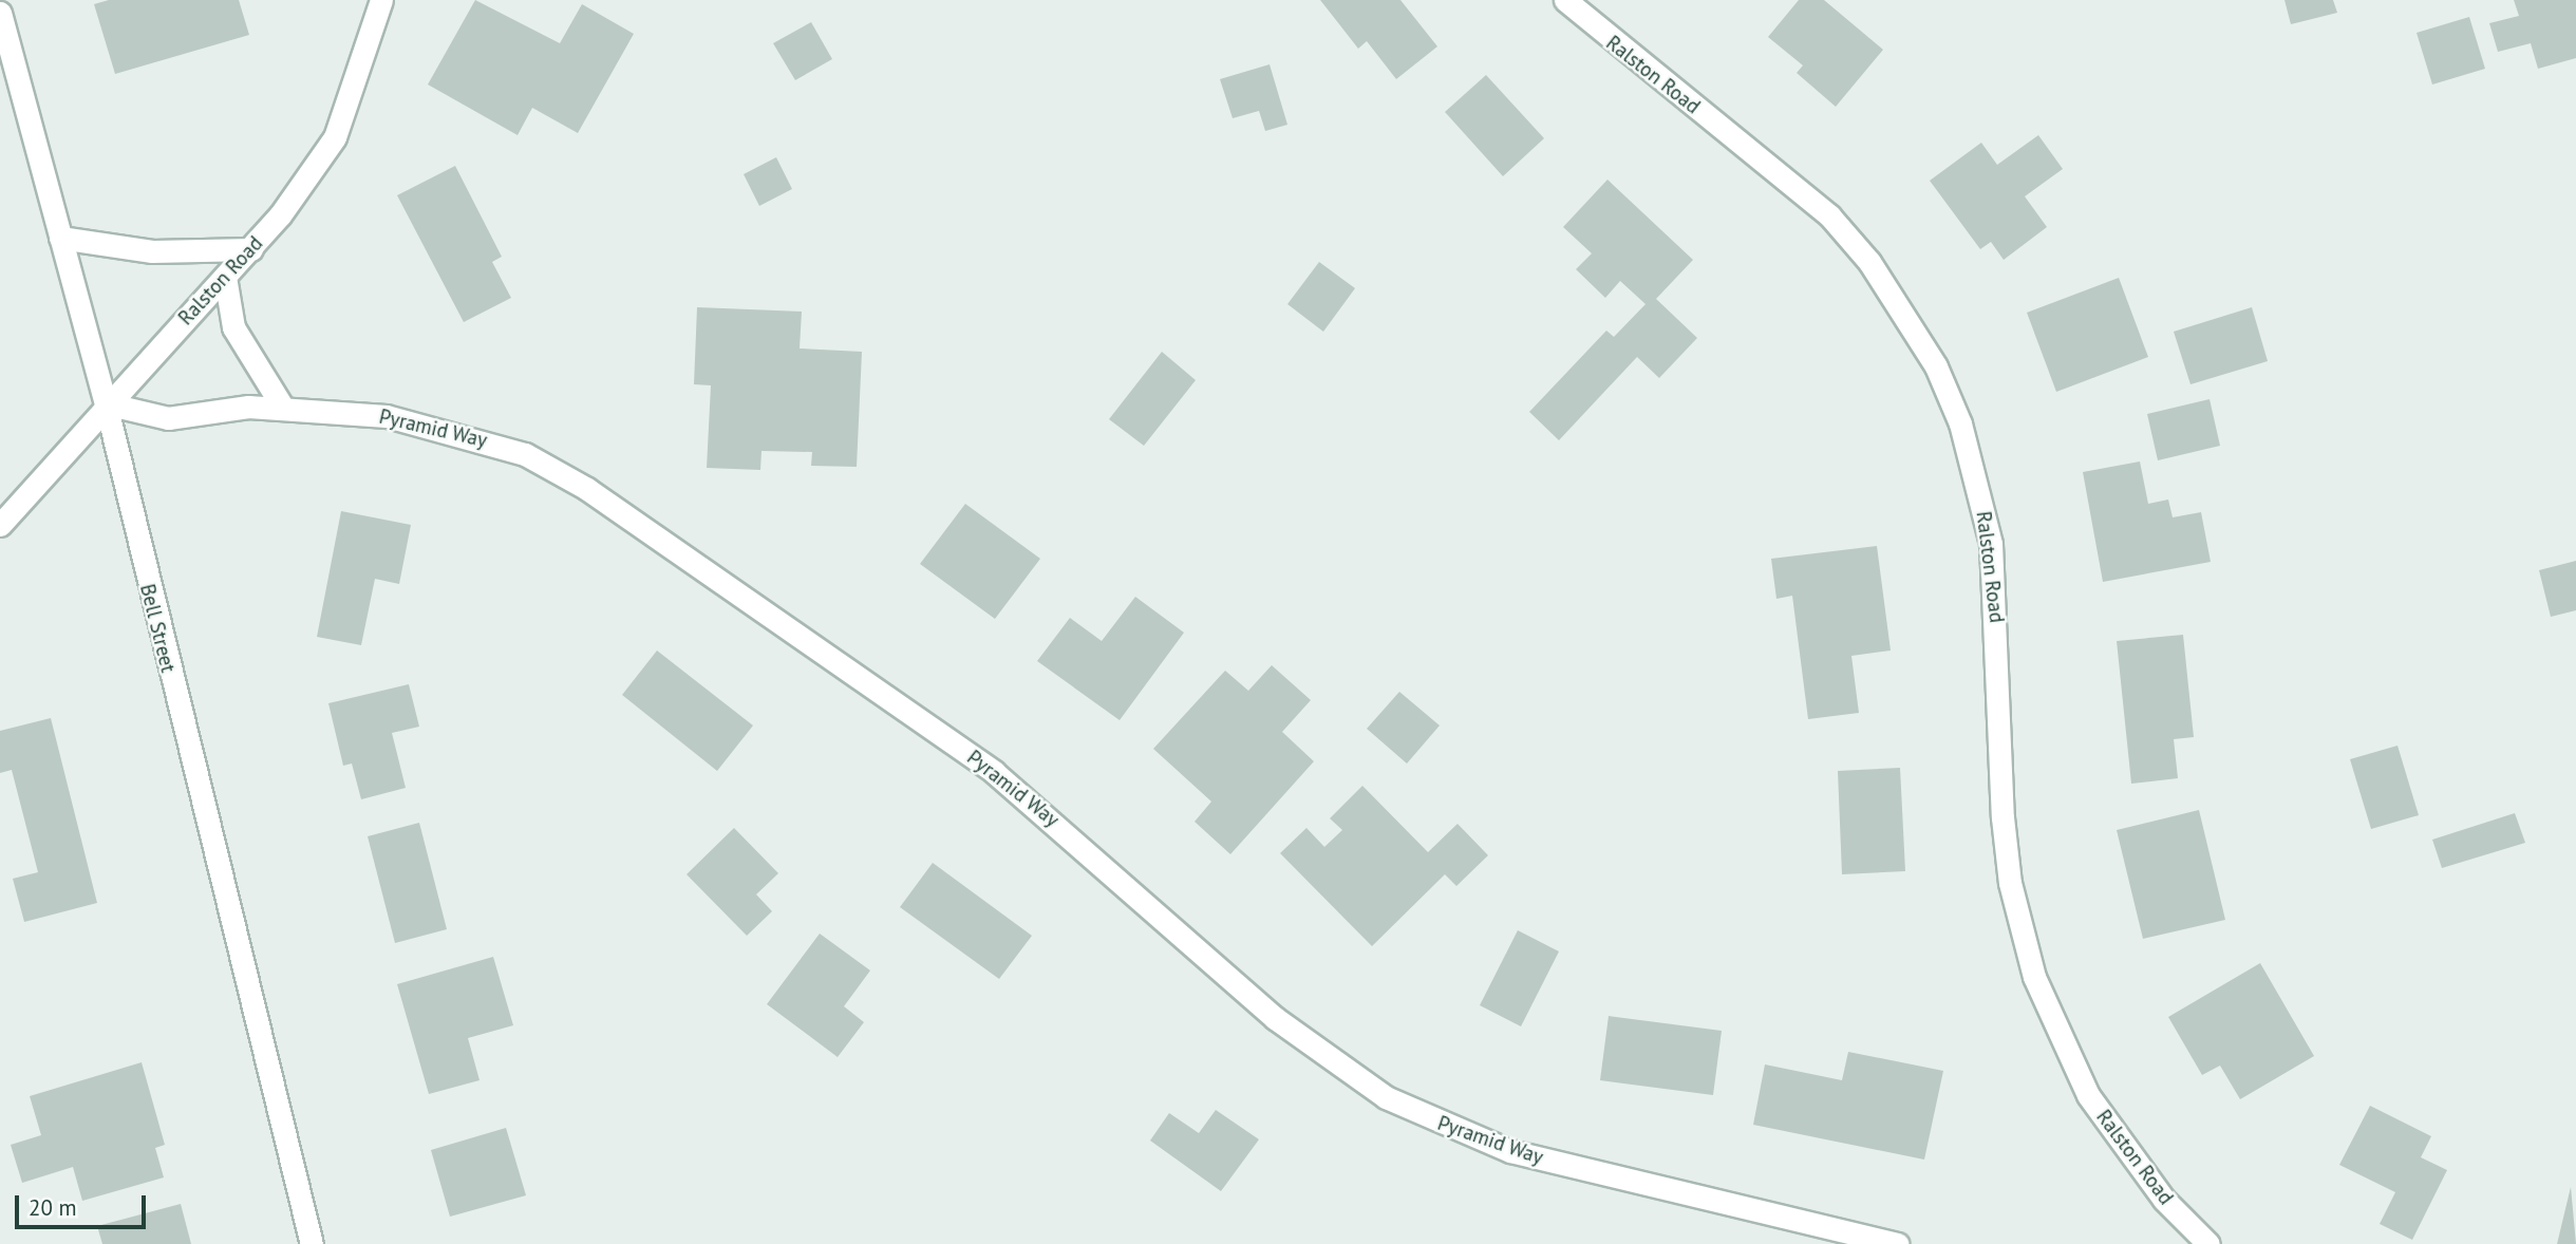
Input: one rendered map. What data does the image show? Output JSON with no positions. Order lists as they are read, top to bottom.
{
  "streets": {
    "street": ["Ralston Road", "Pyramid Way", "Bell Street"]
  },
  "crossings": [
    ["Ralston Road", "Pyramid Way"],
    ["Ralston Road", "Bell Street"],
    ["Pyramid Way", "Bell Street"]
  ],
  "scale_bar": "20 m"
}
